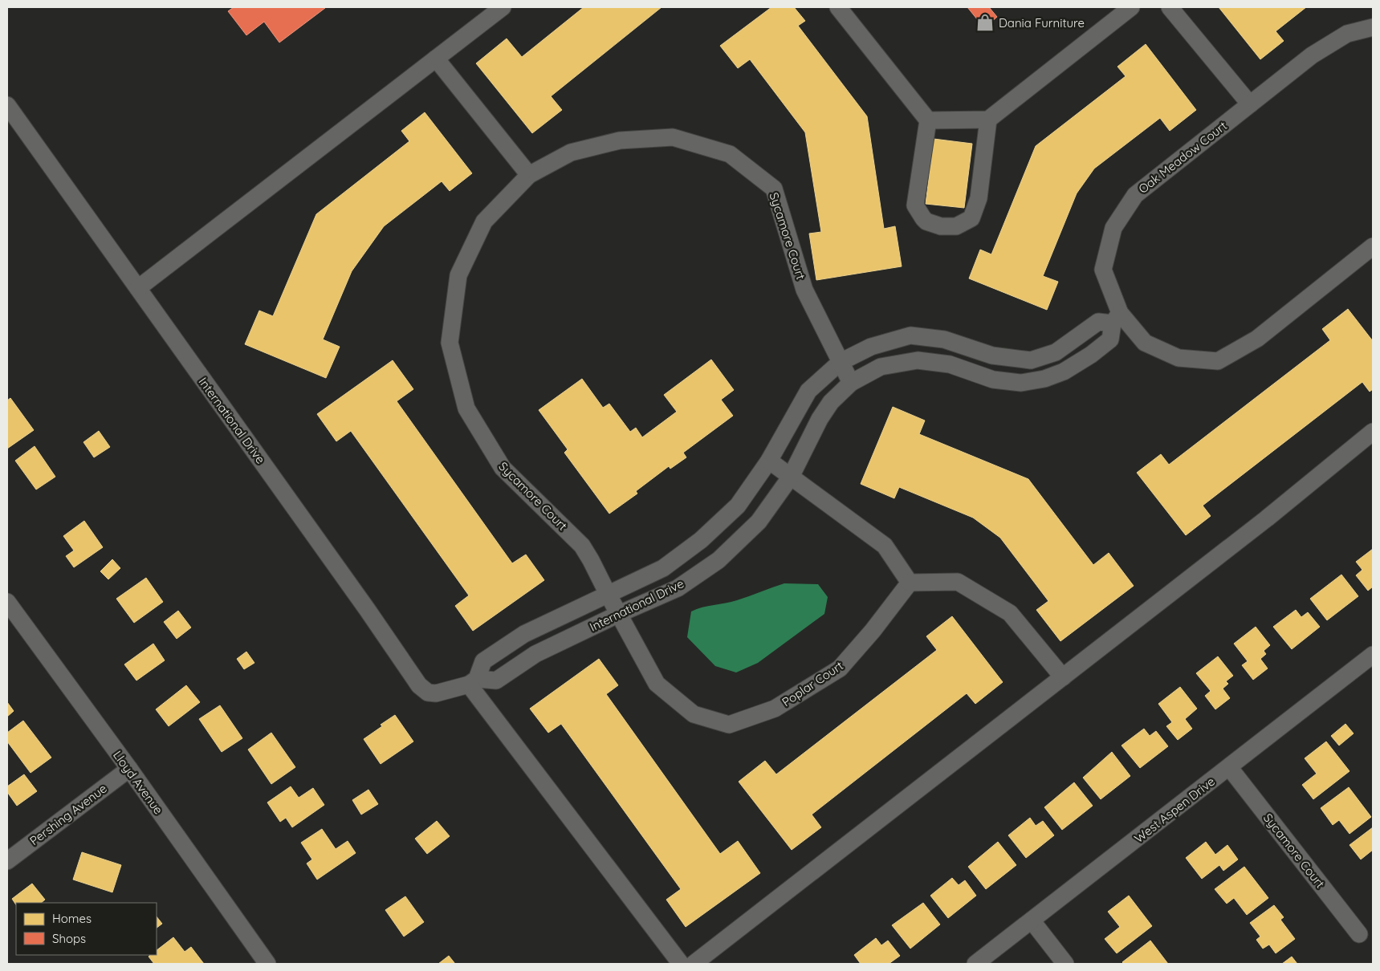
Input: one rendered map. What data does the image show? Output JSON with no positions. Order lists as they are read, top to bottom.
{
  "streets": {
    "street": [
      "Oak Meadow Court",
      "Sycamore Court",
      "International Drive",
      "Poplar Court",
      "Lloyd Avenue",
      "West Aspen Drive",
      "Pershing Avenue"
    ]
  },
  "crossings": [
    ["Oak Meadow Court", "International Drive"],
    ["Sycamore Court", "International Drive"],
    ["Sycamore Court", "Poplar Court"],
    ["Sycamore Court", "West Aspen Drive"],
    ["International Drive", "Poplar Court"],
    ["Lloyd Avenue", "Pershing Avenue"]
  ],
  "places": {
    "shop": ["Dania Furniture"]
  },
  "legend": ["Homes", "Shops"]
}
